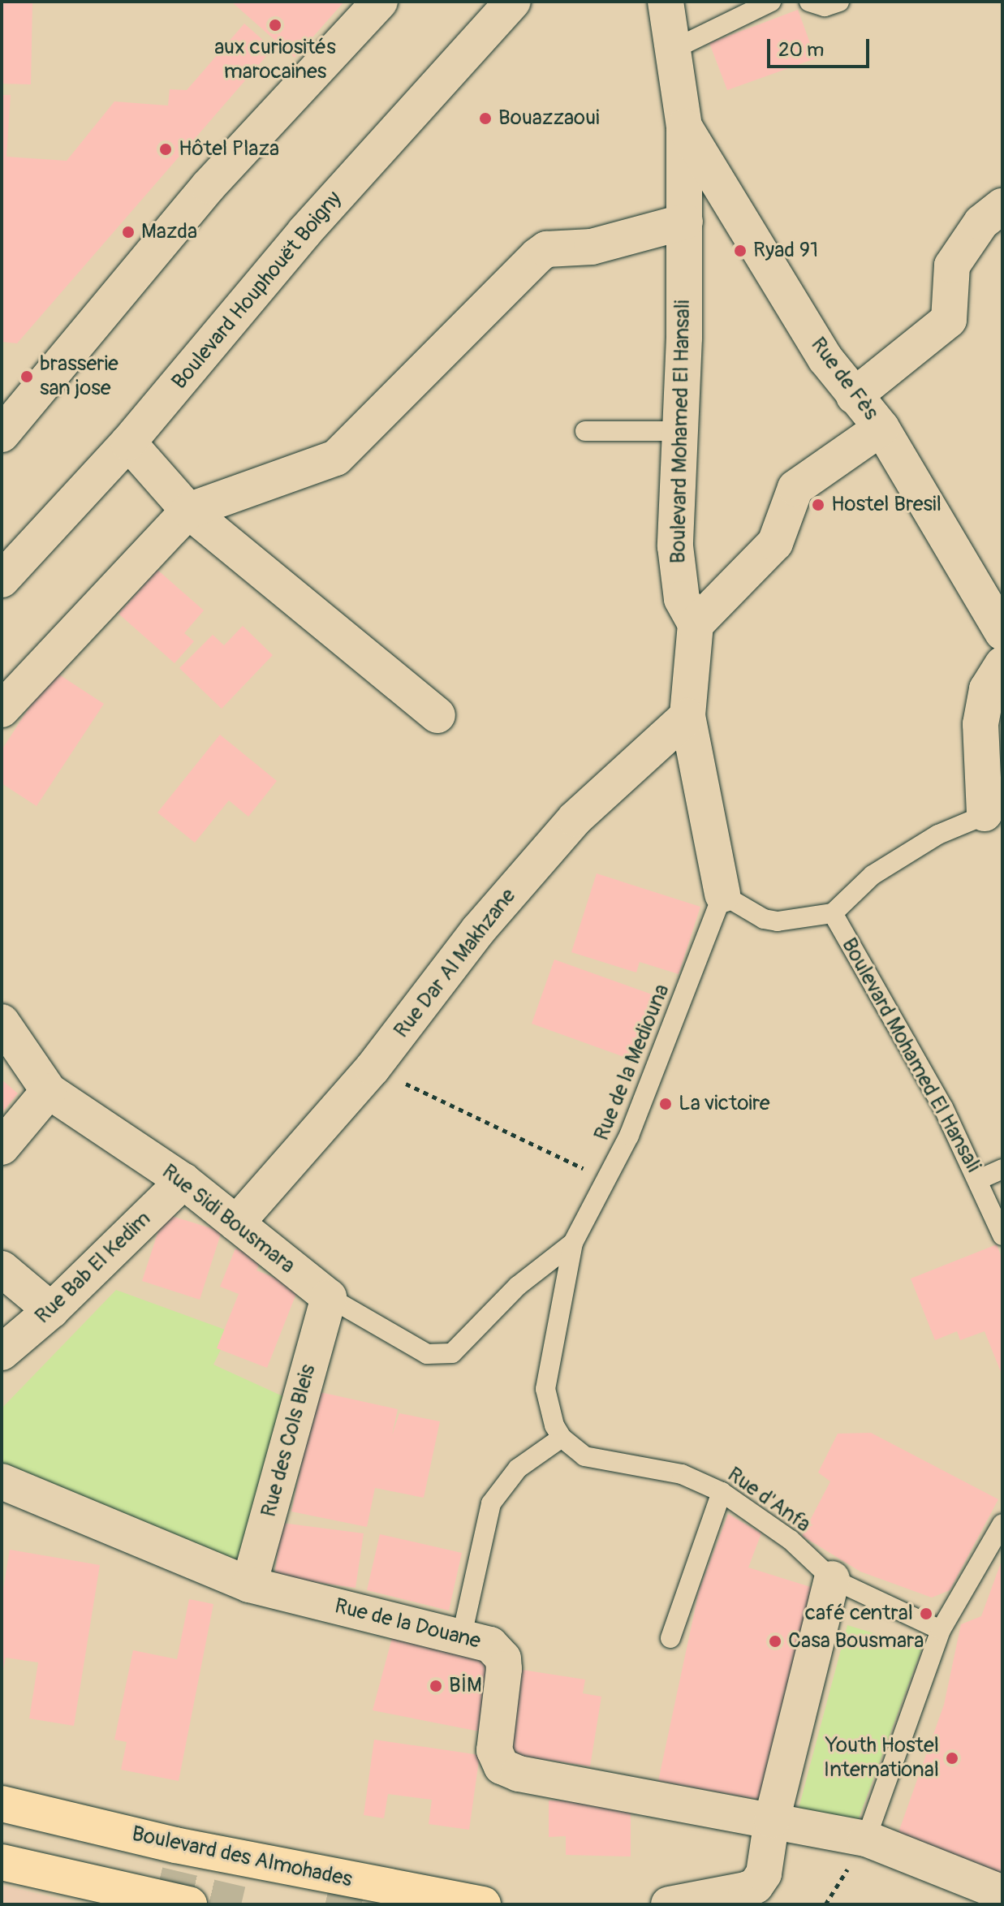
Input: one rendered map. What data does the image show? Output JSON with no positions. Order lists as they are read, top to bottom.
{
  "streets": {
    "main road": ["Boulevard des Almohades"],
    "street": [
      "Boulevard Houphouët Boigny",
      "Rue de Fès",
      "Boulevard Mohamed El Hansali",
      "Rue Dar Al Makhzane",
      "Rue Sidi Bousmara",
      "Rue Bab El Kedim",
      "Rue des Cols Bleis",
      "Rue de la Douane"
    ],
    "lane": ["Rue de la Mediouna", "Rue d'Anfa"]
  },
  "crossings": [
    ["Rue de Fès", "Boulevard Mohamed El Hansali"],
    ["Boulevard Mohamed El Hansali", "Rue Dar Al Makhzane"],
    ["Boulevard Mohamed El Hansali", "Rue de la Mediouna"],
    ["Rue Dar Al Makhzane", "Rue Sidi Bousmara"],
    ["Rue de la Mediouna", "Rue Sidi Bousmara"],
    ["Rue de la Mediouna", "Rue d'Anfa"],
    ["Rue Sidi Bousmara", "Rue Bab El Kedim"],
    ["Rue Sidi Bousmara", "Rue des Cols Bleis"],
    ["Rue des Cols Bleis", "Rue de la Douane"]
  ],
  "places": [
    "aux curiosités marocaines",
    "Bouazzaoui",
    "Hôtel Plaza",
    "Mazda",
    "Ryad 91",
    "brasserie san jose",
    "Hostel Bresil",
    "La victoire",
    "café central",
    "Casa Bousmara",
    "BİM",
    "Youth Hostel International"
  ],
  "scale_bar": "20 m"
}
